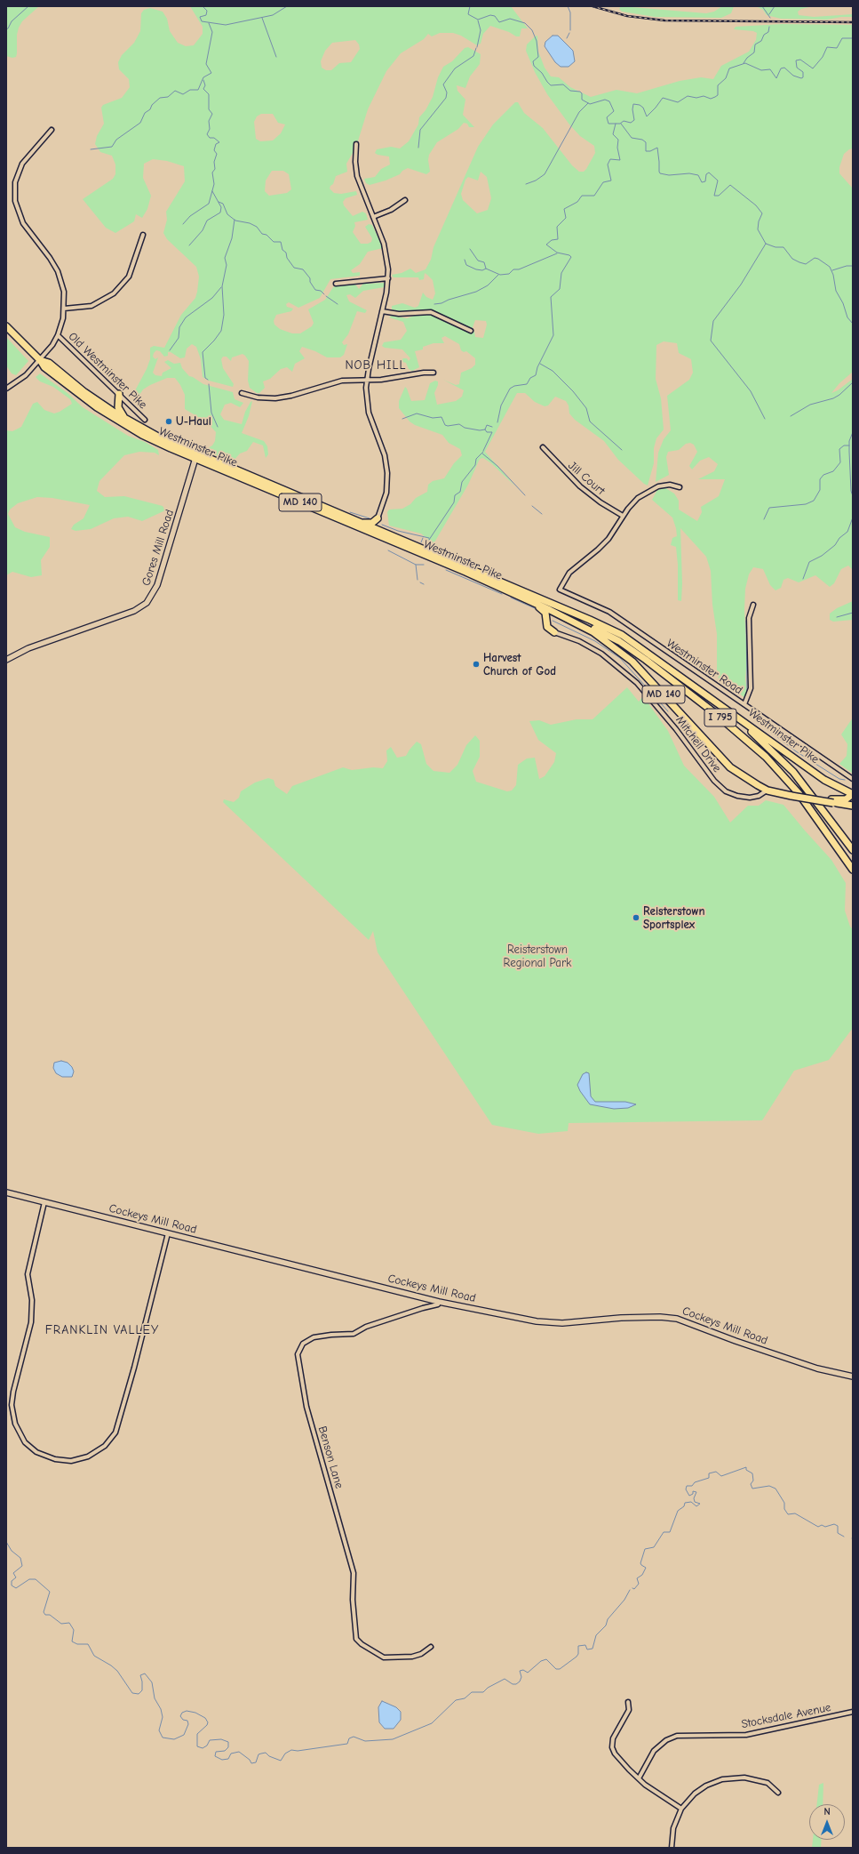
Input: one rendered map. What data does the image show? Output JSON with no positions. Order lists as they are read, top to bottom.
{
  "streets": {
    "highway": ["Westminster Pike", "MD 140", "I 795"],
    "street": [
      "Old Westminster Pike",
      "Jill Court",
      "Gores Mill Road",
      "Westminster Road",
      "Mitchell Drive",
      "Cockeys Mill Road",
      "Benson Lane",
      "Stocksdale Avenue"
    ]
  },
  "crossings": [
    ["Westminster Pike", "Gores Mill Road"],
    ["Westminster Pike", "I 795"],
    ["Westminster Pike", "Mitchell Drive"],
    ["Jill Court", "Westminster Road"],
    ["Cockeys Mill Road", "Benson Lane"]
  ],
  "districts": ["NOB HILL", "FRANKLIN VALLEY"],
  "parks": ["Reisterstown Regional Park"],
  "places": ["U-Haul", "Harvest Church of God", "Reisterstown Sportsplex"],
  "north": "top"
}
